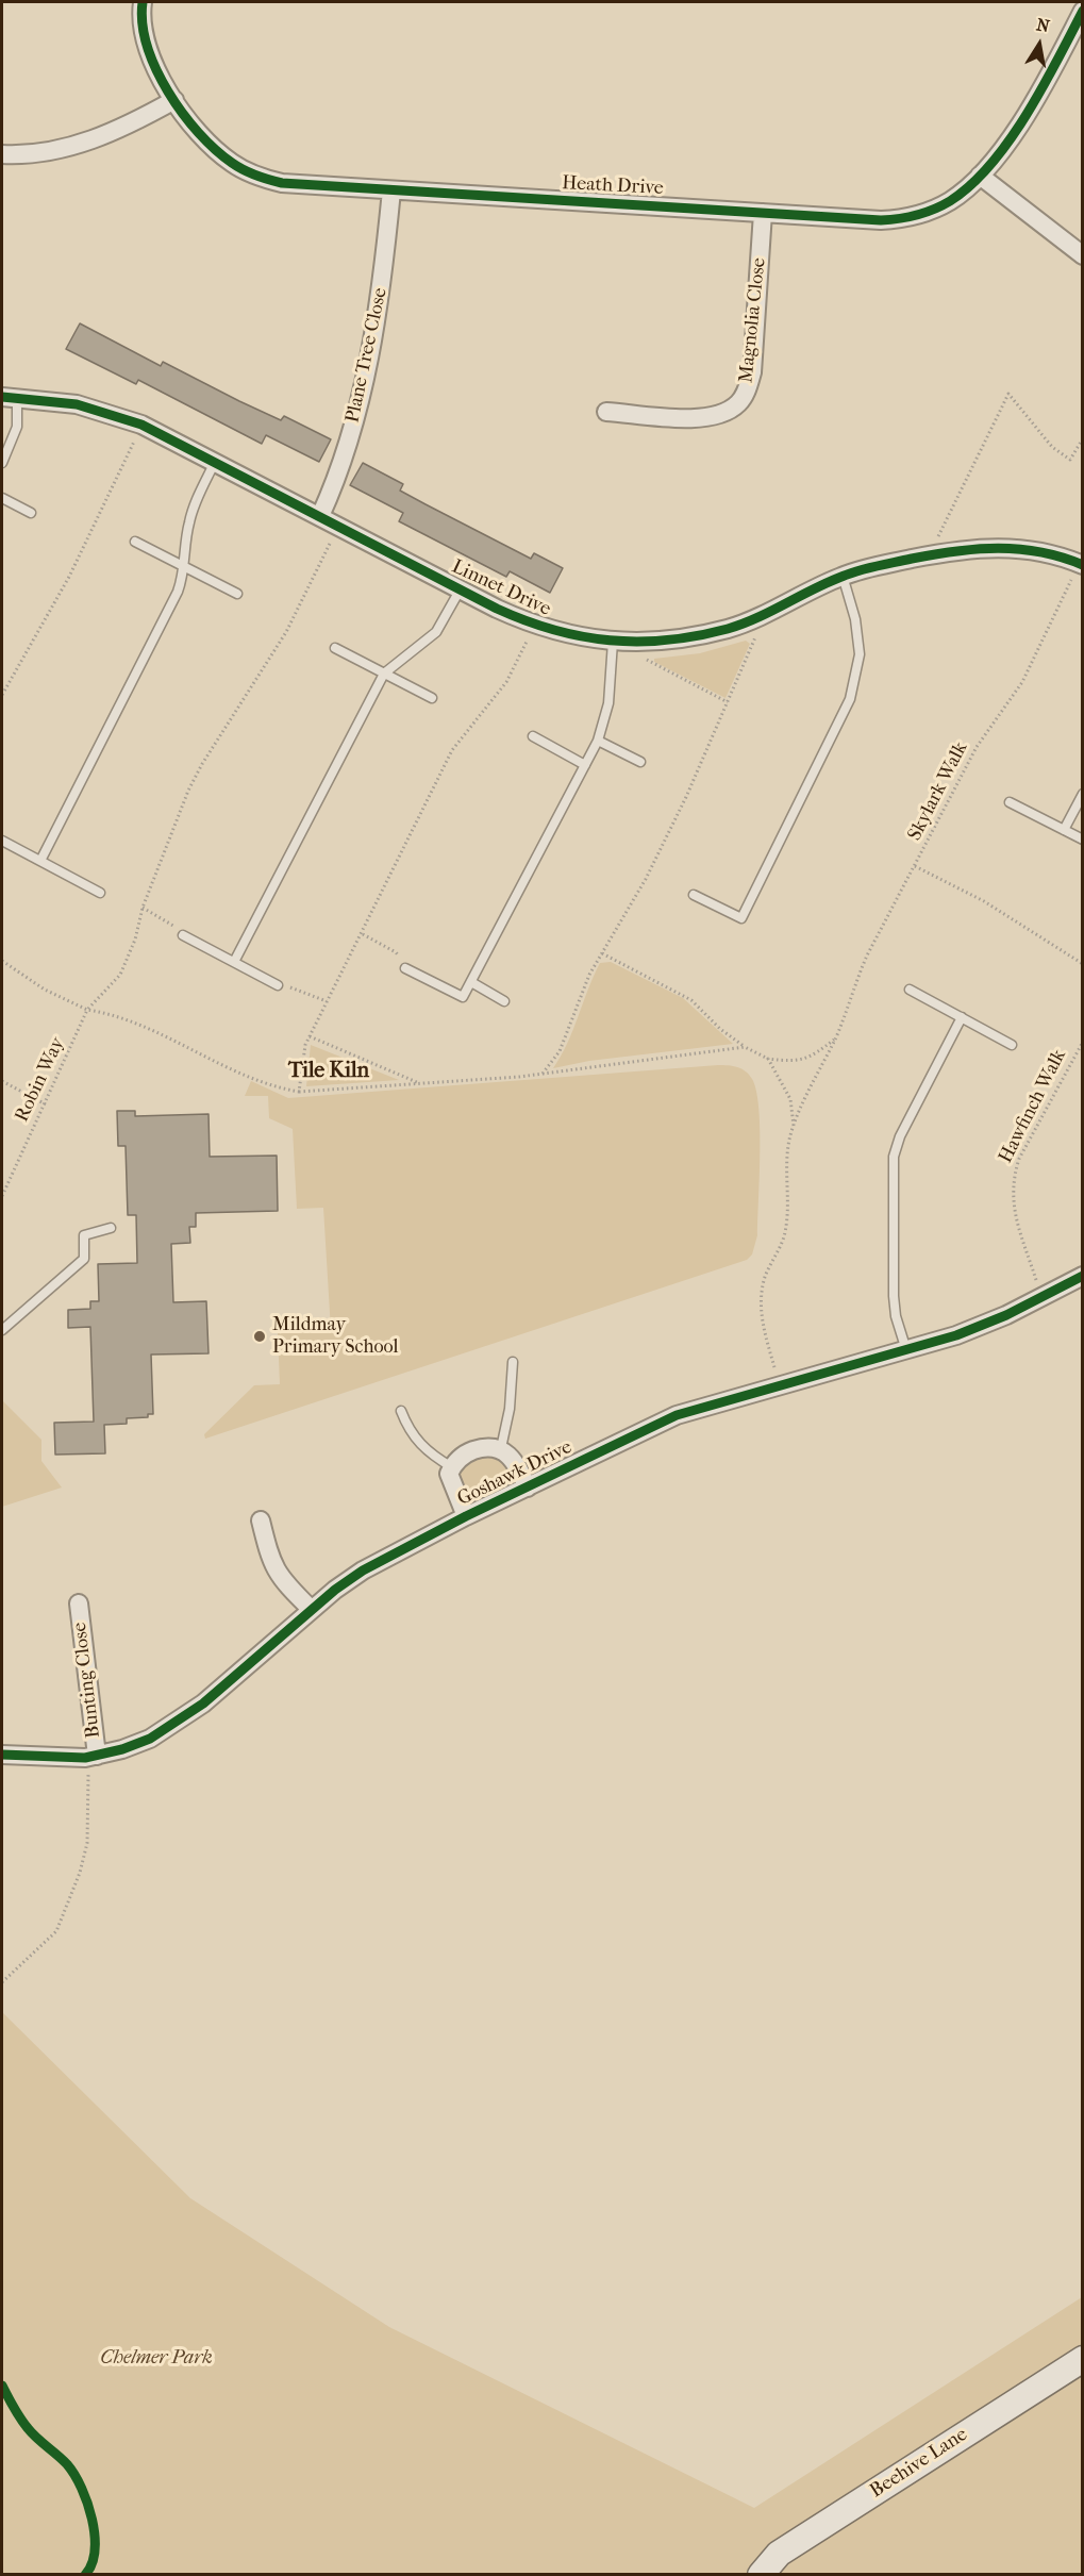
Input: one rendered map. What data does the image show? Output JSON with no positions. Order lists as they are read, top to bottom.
{
  "streets": {
    "main road": ["Beehive Lane"],
    "street": [
      "Heath Drive",
      "Magnolia Close",
      "Plane Tree Close",
      "Linnet Drive",
      "Goshawk Drive",
      "Bunting Close"
    ],
    "path": ["Skylark Walk", "Robin Way", "Hawfinch Walk"]
  },
  "crossings": [
    ["Heath Drive", "Magnolia Close"],
    ["Heath Drive", "Plane Tree Close"],
    ["Plane Tree Close", "Linnet Drive"],
    ["Linnet Drive", "Skylark Walk"],
    ["Skylark Walk", "Goshawk Drive"],
    ["Hawfinch Walk", "Goshawk Drive"],
    ["Goshawk Drive", "Bunting Close"]
  ],
  "districts": ["Tile Kiln"],
  "parks": ["Chelmer Park"],
  "places": ["Mildmay Primary School"],
  "north": "top"
}
